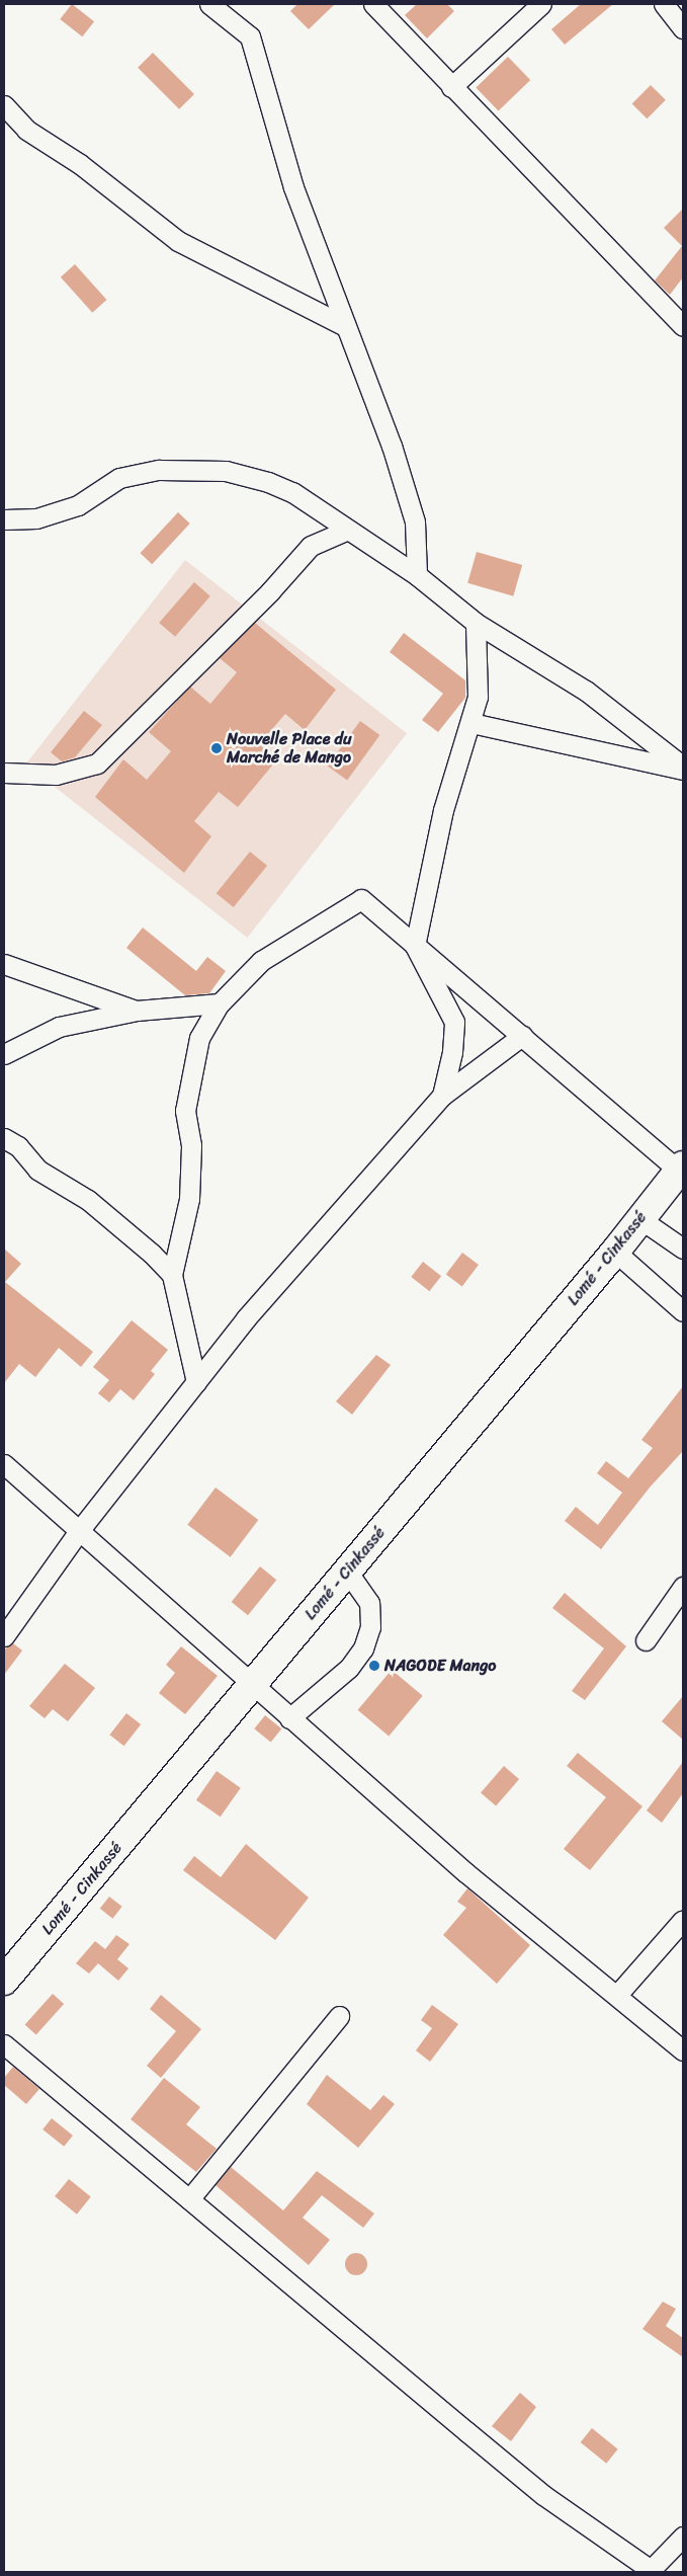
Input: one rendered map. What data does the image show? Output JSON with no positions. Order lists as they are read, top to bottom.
{
  "streets": {
    "highway": ["Lomé - Cinkassé"]
  },
  "places": ["Nouvelle Place du Marché de Mango", "NAGODE Mango"]
}
